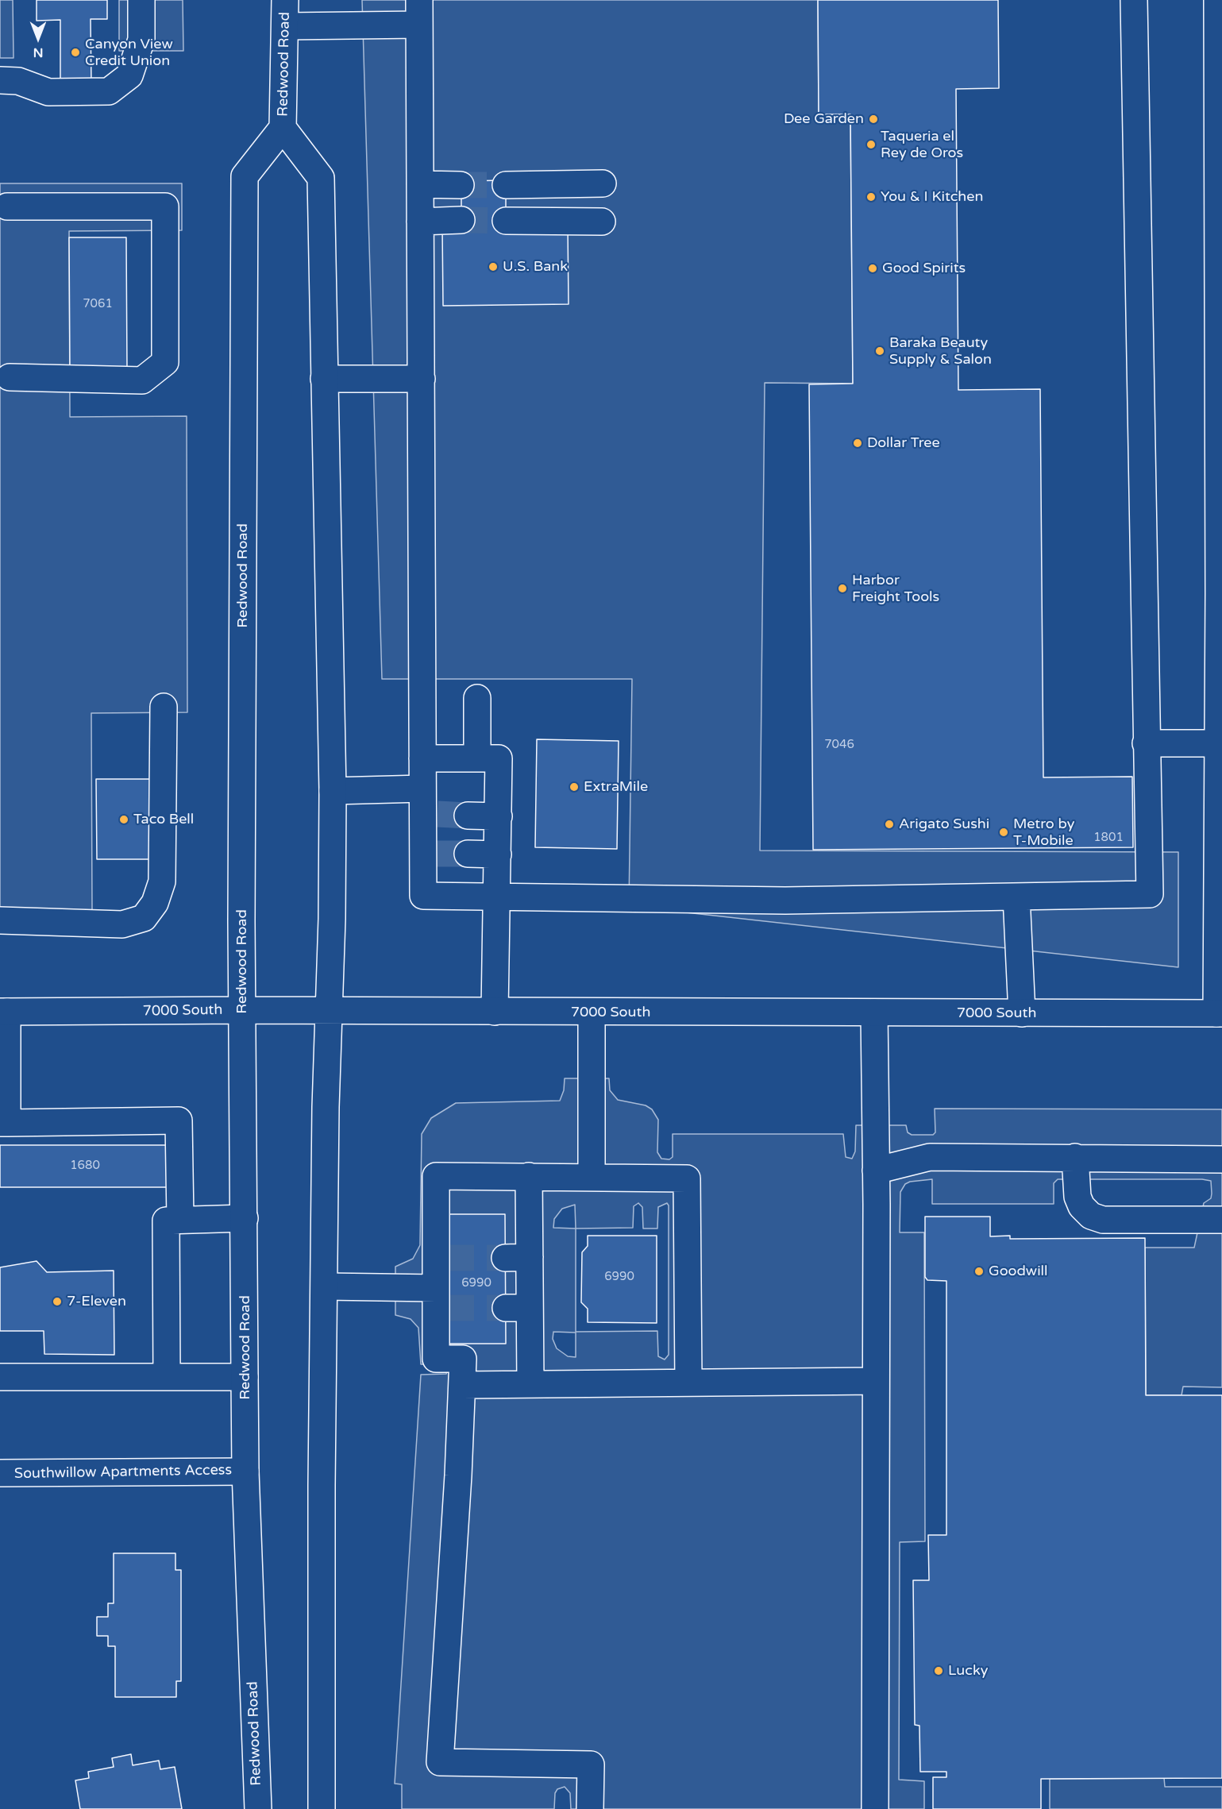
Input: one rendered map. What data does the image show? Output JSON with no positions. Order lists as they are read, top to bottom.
{
  "streets": {
    "main road": ["Redwood Road", "7000 South", "Southwillow Apartments Access"]
  },
  "crossings": [
    ["Redwood Road", "7000 South"],
    ["Redwood Road", "Southwillow Apartments Access"]
  ],
  "places": [
    "Canyon View Credit Union",
    "Dee Garden",
    "Taqueria el Rey de Oros",
    "You & I Kitchen",
    "U.S. Bank",
    "Good Spirits",
    "Baraka Beauty Supply & Salon",
    "Dollar Tree",
    "Harbor Freight Tools",
    "ExtraMile",
    "Taco Bell",
    "Arigato Sushi",
    "Metro by T-Mobile",
    "Goodwill",
    "7-Eleven",
    "Lucky"
  ],
  "house_numbers": [
    "7061",
    "7046",
    "1801",
    "1680",
    "6990",
    "6990"
  ],
  "north": "bottom"
}
